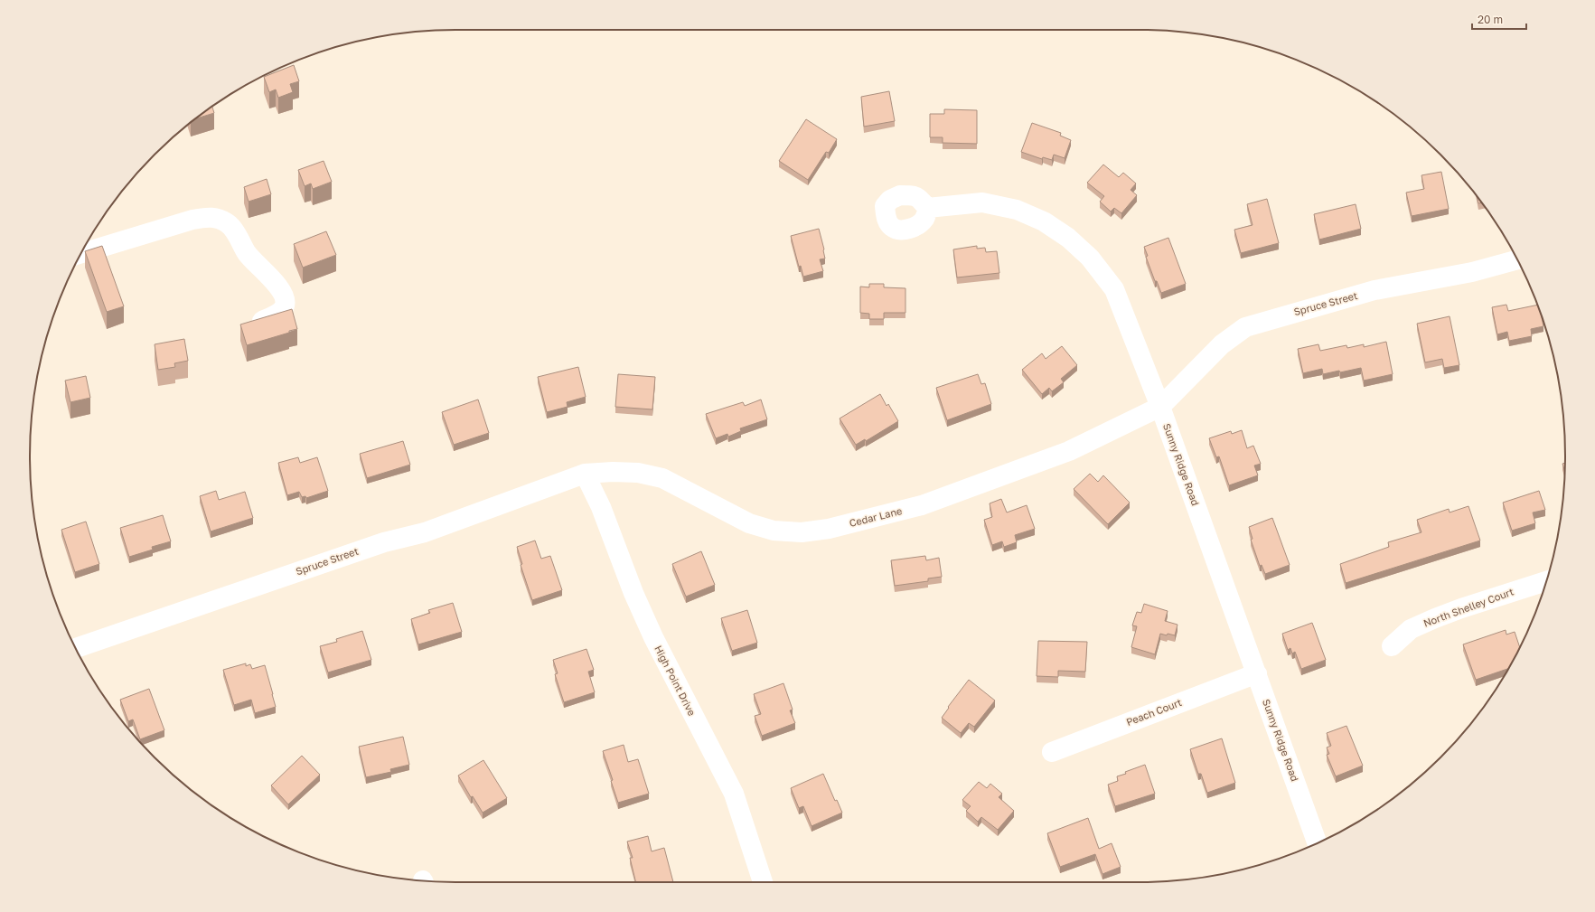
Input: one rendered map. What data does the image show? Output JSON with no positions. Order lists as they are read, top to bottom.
{
  "streets": {
    "street": [
      "Spruce Street",
      "Sunny Ridge Road",
      "Cedar Lane",
      "North Shelley Court",
      "High Point Drive",
      "Peach Court"
    ]
  },
  "crossings": [
    ["Spruce Street", "Sunny Ridge Road"],
    ["Spruce Street", "Cedar Lane"],
    ["Spruce Street", "High Point Drive"],
    ["Sunny Ridge Road", "Cedar Lane"],
    ["Sunny Ridge Road", "Peach Court"],
    ["Cedar Lane", "High Point Drive"]
  ],
  "scale_bar": "20 m"
}
